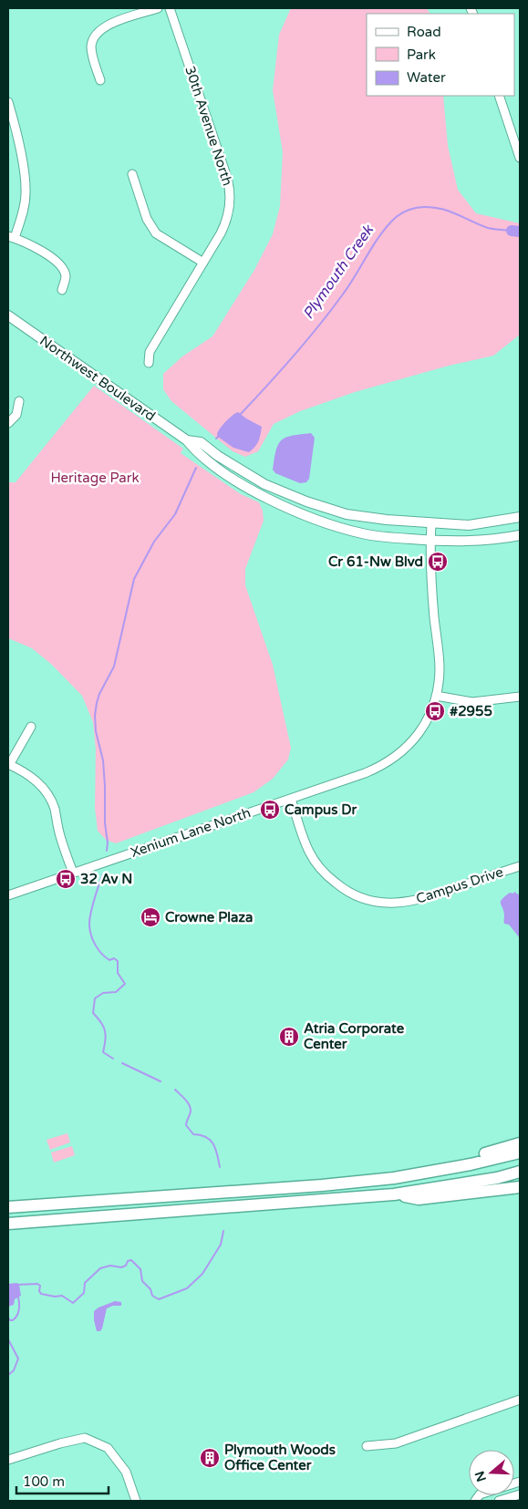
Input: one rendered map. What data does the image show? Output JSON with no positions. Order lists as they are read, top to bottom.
{
  "streets": {
    "main road": ["Northwest Boulevard"],
    "street": ["30th Avenue North", "Xenium Lane North", "Campus Drive"]
  },
  "crossings": [
    ["Northwest Boulevard", "Xenium Lane North"],
    ["Xenium Lane North", "Campus Drive"]
  ],
  "water": ["Plymouth Creek"],
  "parks": ["Heritage Park"],
  "places": {
    "bus stop": [
      "Cr 61-Nw Blvd",
      "#2955",
      "Campus Dr",
      "32 Av N"
    ],
    "hotel": ["Crowne Plaza"],
    "building": ["Atria Corporate Center", "Plymouth Woods Office Center"]
  },
  "legend": ["Road", "Park", "Water"],
  "scale_bar": "100 m",
  "north": "left"
}
